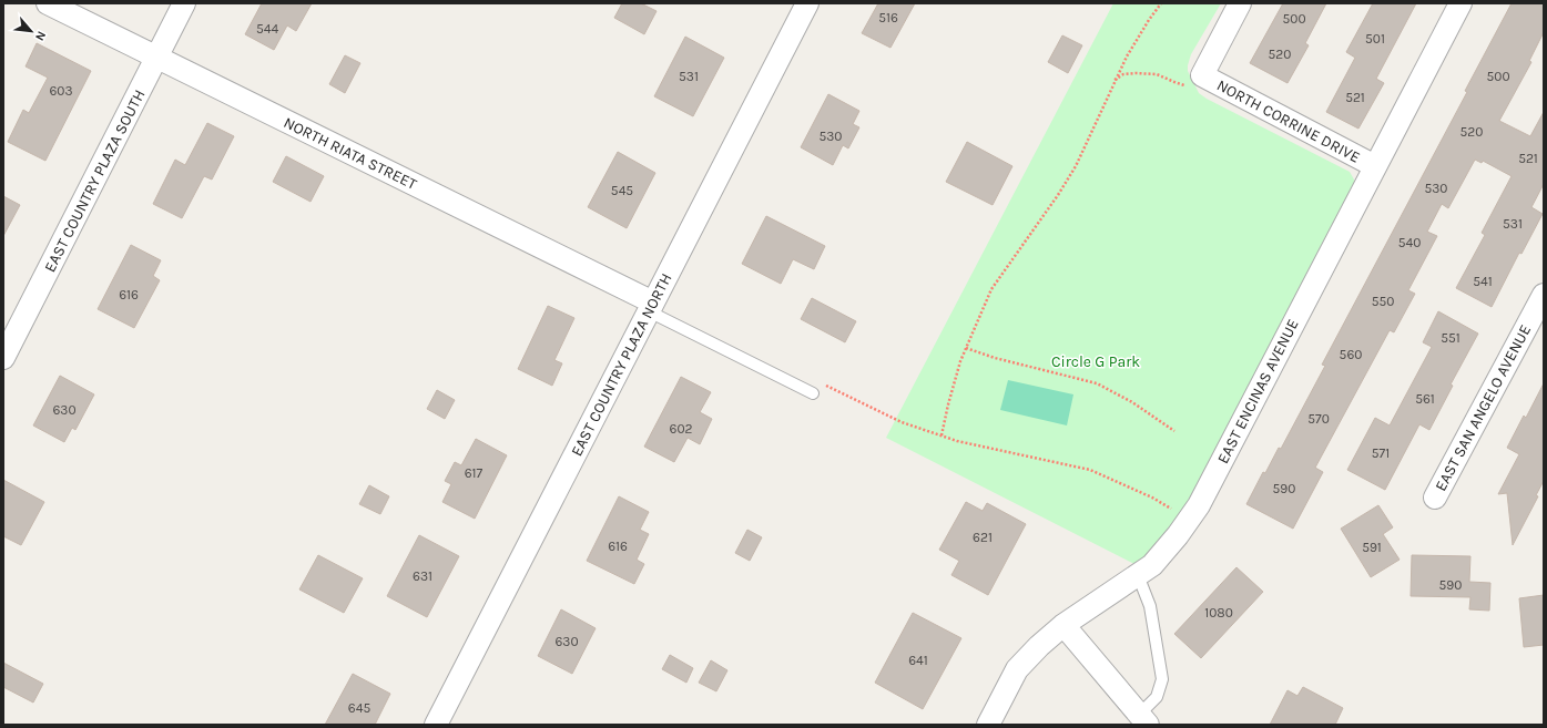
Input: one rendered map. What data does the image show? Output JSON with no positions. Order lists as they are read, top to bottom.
{
  "streets": {
    "street": [
      "NORTH CORRINE DRIVE",
      "NORTH RIATA STREET",
      "EAST COUNTRY PLAZA SOUTH",
      "EAST COUNTRY PLAZA NORTH",
      "EAST ENCINAS AVENUE",
      "EAST SAN ANGELO AVENUE"
    ]
  },
  "crossings": [
    ["NORTH CORRINE DRIVE", "EAST ENCINAS AVENUE"],
    ["NORTH RIATA STREET", "EAST COUNTRY PLAZA SOUTH"],
    ["NORTH RIATA STREET", "EAST COUNTRY PLAZA NORTH"]
  ],
  "parks": ["Circle G Park"],
  "house_numbers": [
    "516",
    "500",
    "544",
    "501",
    "520",
    "531",
    "500",
    "603",
    "521",
    "520",
    "530",
    "521",
    "530",
    "545",
    "531",
    "540",
    "541",
    "616",
    "550",
    "551",
    "560",
    "561",
    "630",
    "570",
    "602",
    "571",
    "617",
    "590",
    "621",
    "616",
    "591",
    "631",
    "590",
    "1080",
    "630",
    "641",
    "645"
  ],
  "north": "bottom right"
}
